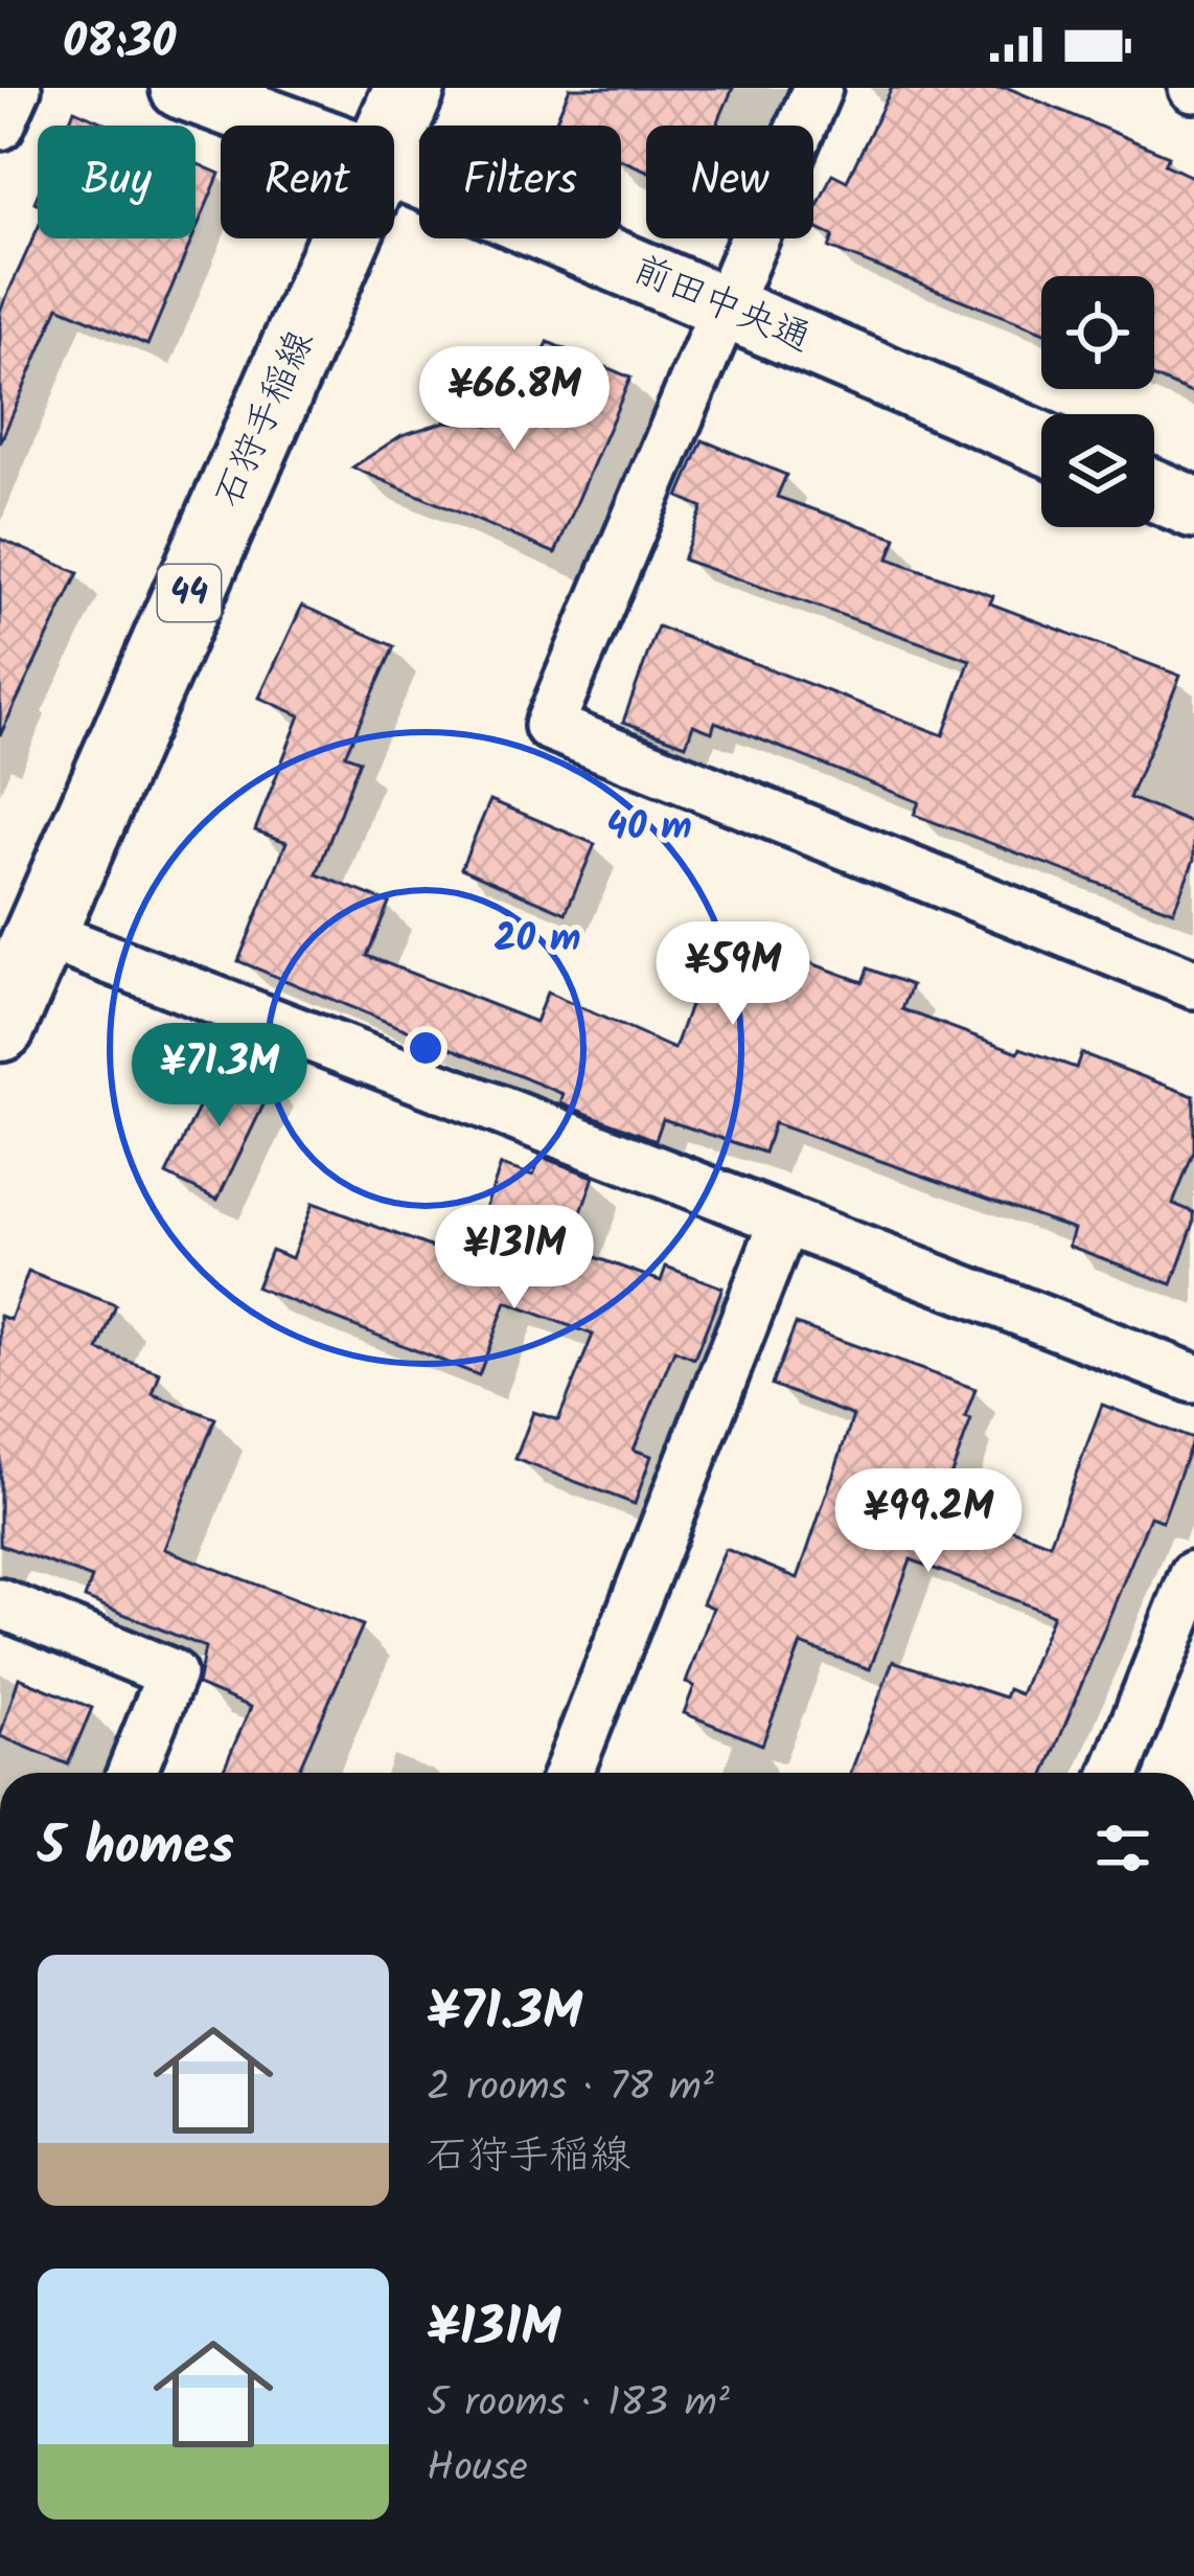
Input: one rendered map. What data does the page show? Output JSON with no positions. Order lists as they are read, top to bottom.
{
  "streets": {
    "main road": ["石狩手稲線", "44"],
    "street": ["前田中央通"]
  },
  "page": {
    "status": "08:30",
    "chip": [
      "Buy",
      "Rent",
      "Filters",
      "New"
    ],
    "price": [
      "¥66.8M",
      "¥59M",
      "¥71.3M",
      "¥131M",
      "¥99.2M"
    ],
    "heading": "5 homes",
    "list": [
      {
        "name": "¥71.3M",
        "note": "2 rooms · 78 m² · 石狩手稲線"
      },
      {
        "name": "¥131M",
        "note": "5 rooms · 183 m² · House"
      }
    ]
  },
  "rings": ["40 m", "20 m"]
}
